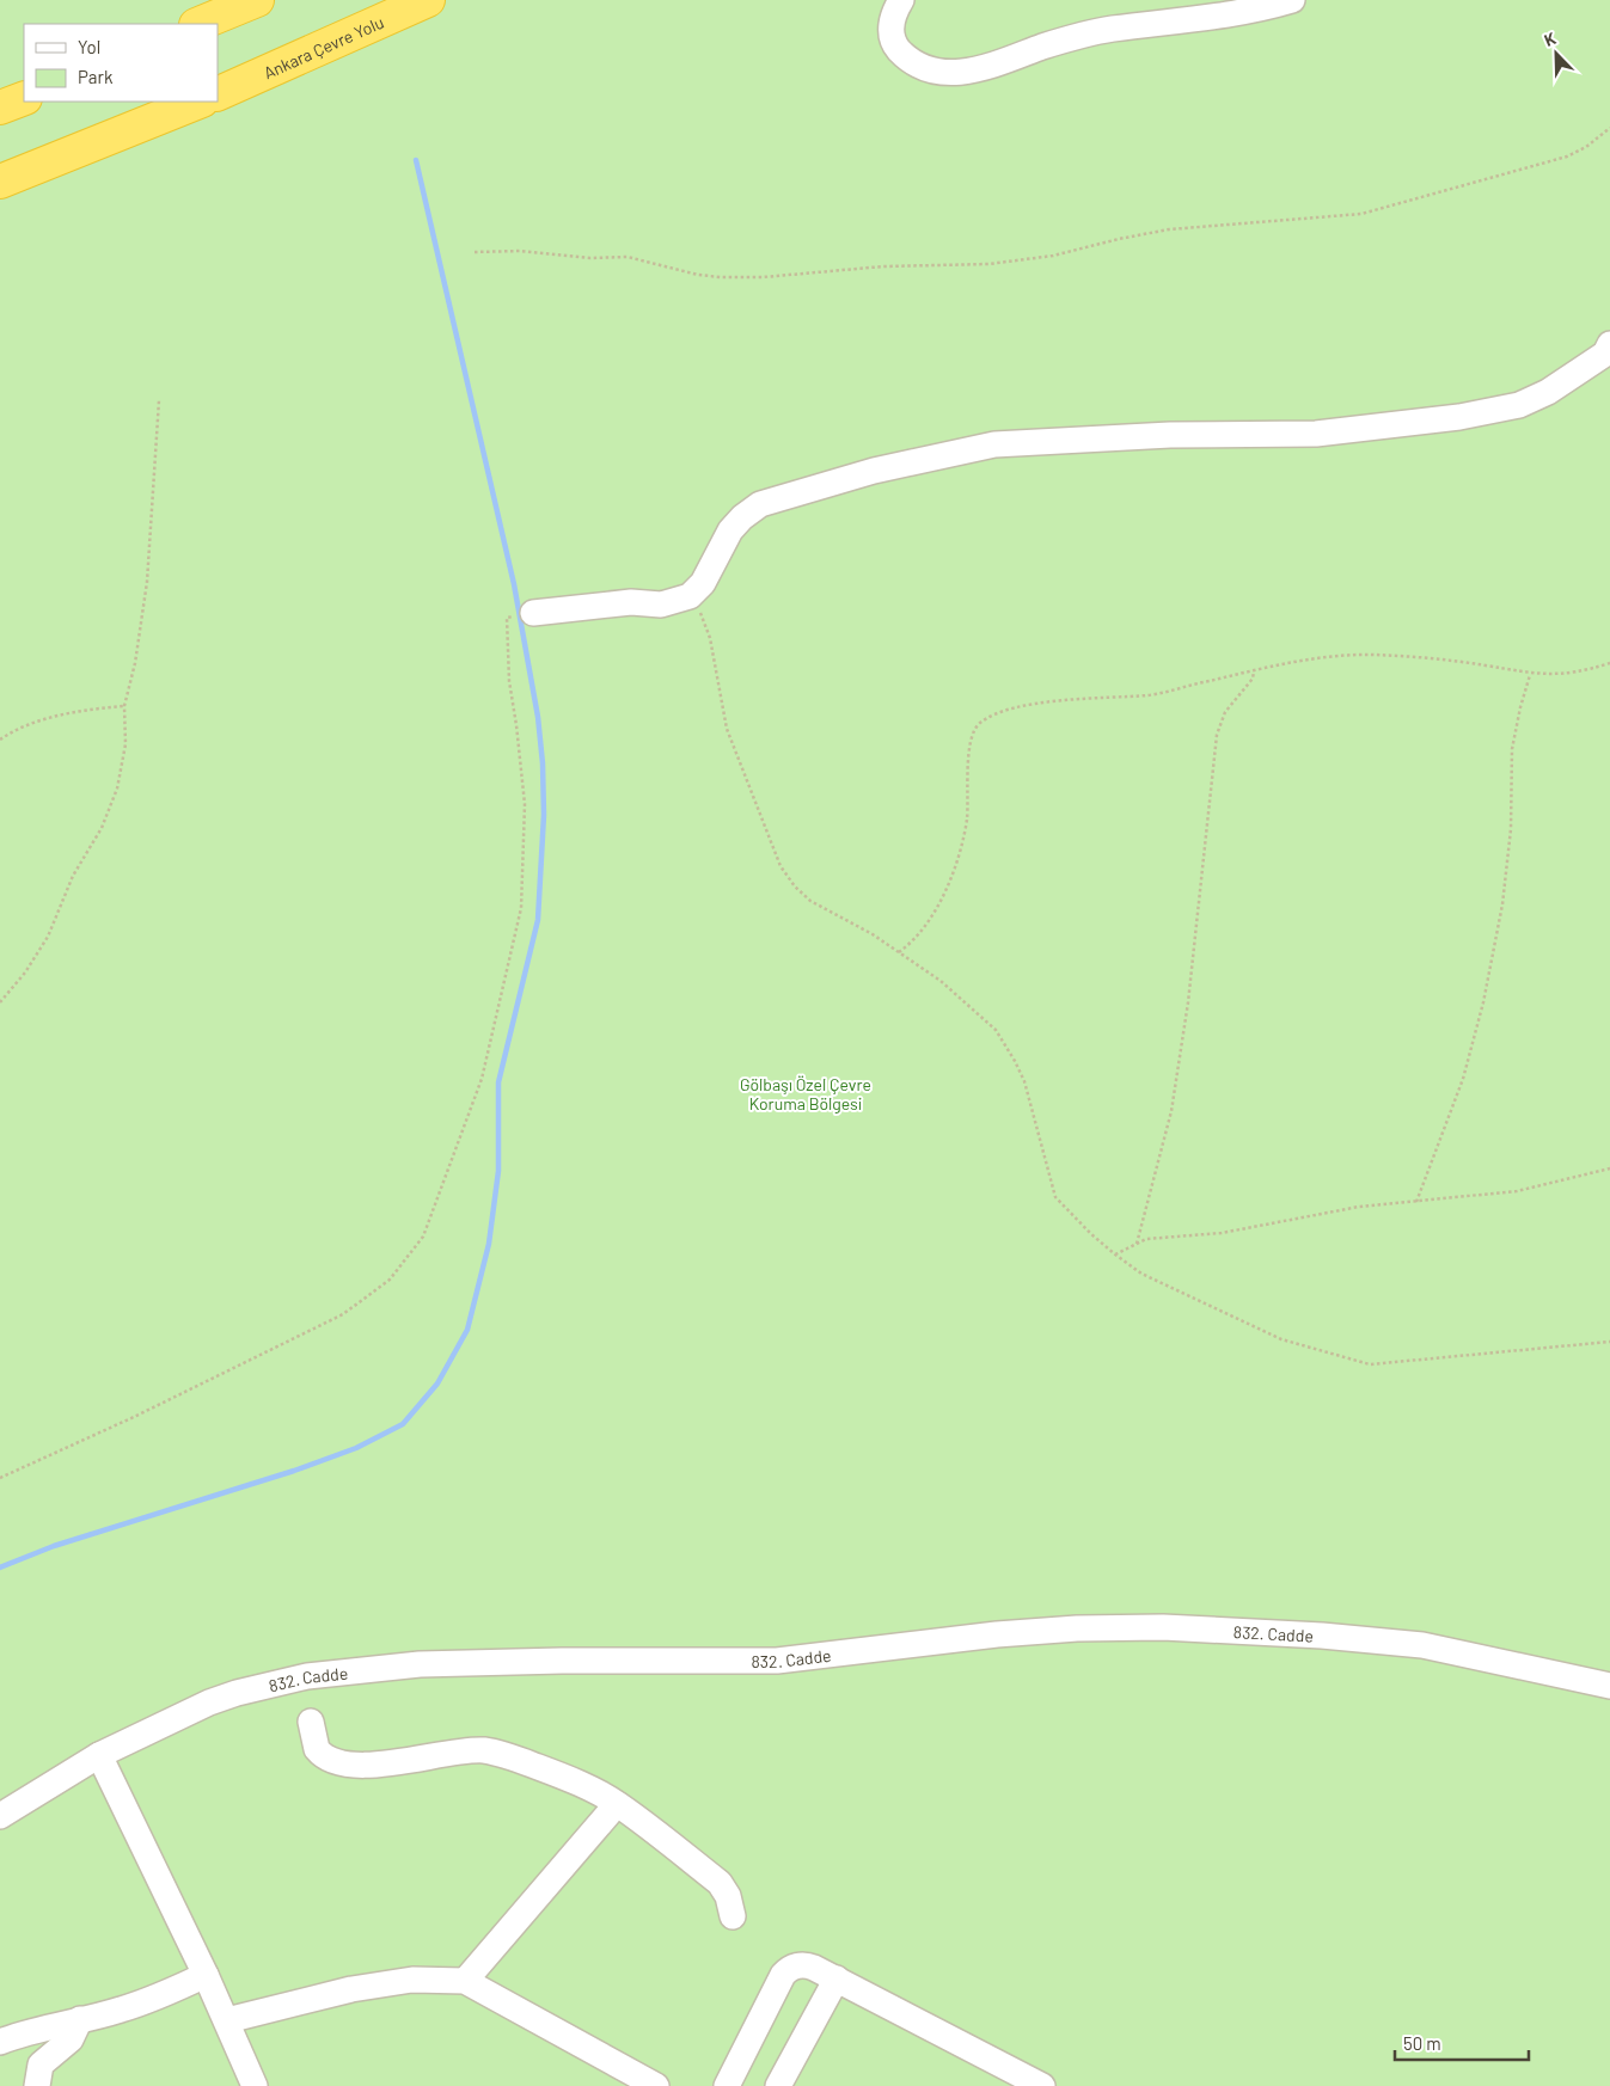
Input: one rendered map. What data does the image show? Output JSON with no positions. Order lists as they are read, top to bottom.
{
  "streets": {
    "highway": ["Ankara Çevre Yolu"],
    "street": ["832. Cadde"]
  },
  "parks": ["Gölbaşı Özel Çevre Koruma Bölgesi"],
  "legend": ["Yol", "Park"],
  "scale_bar": "50 m",
  "north": "top left"
}
